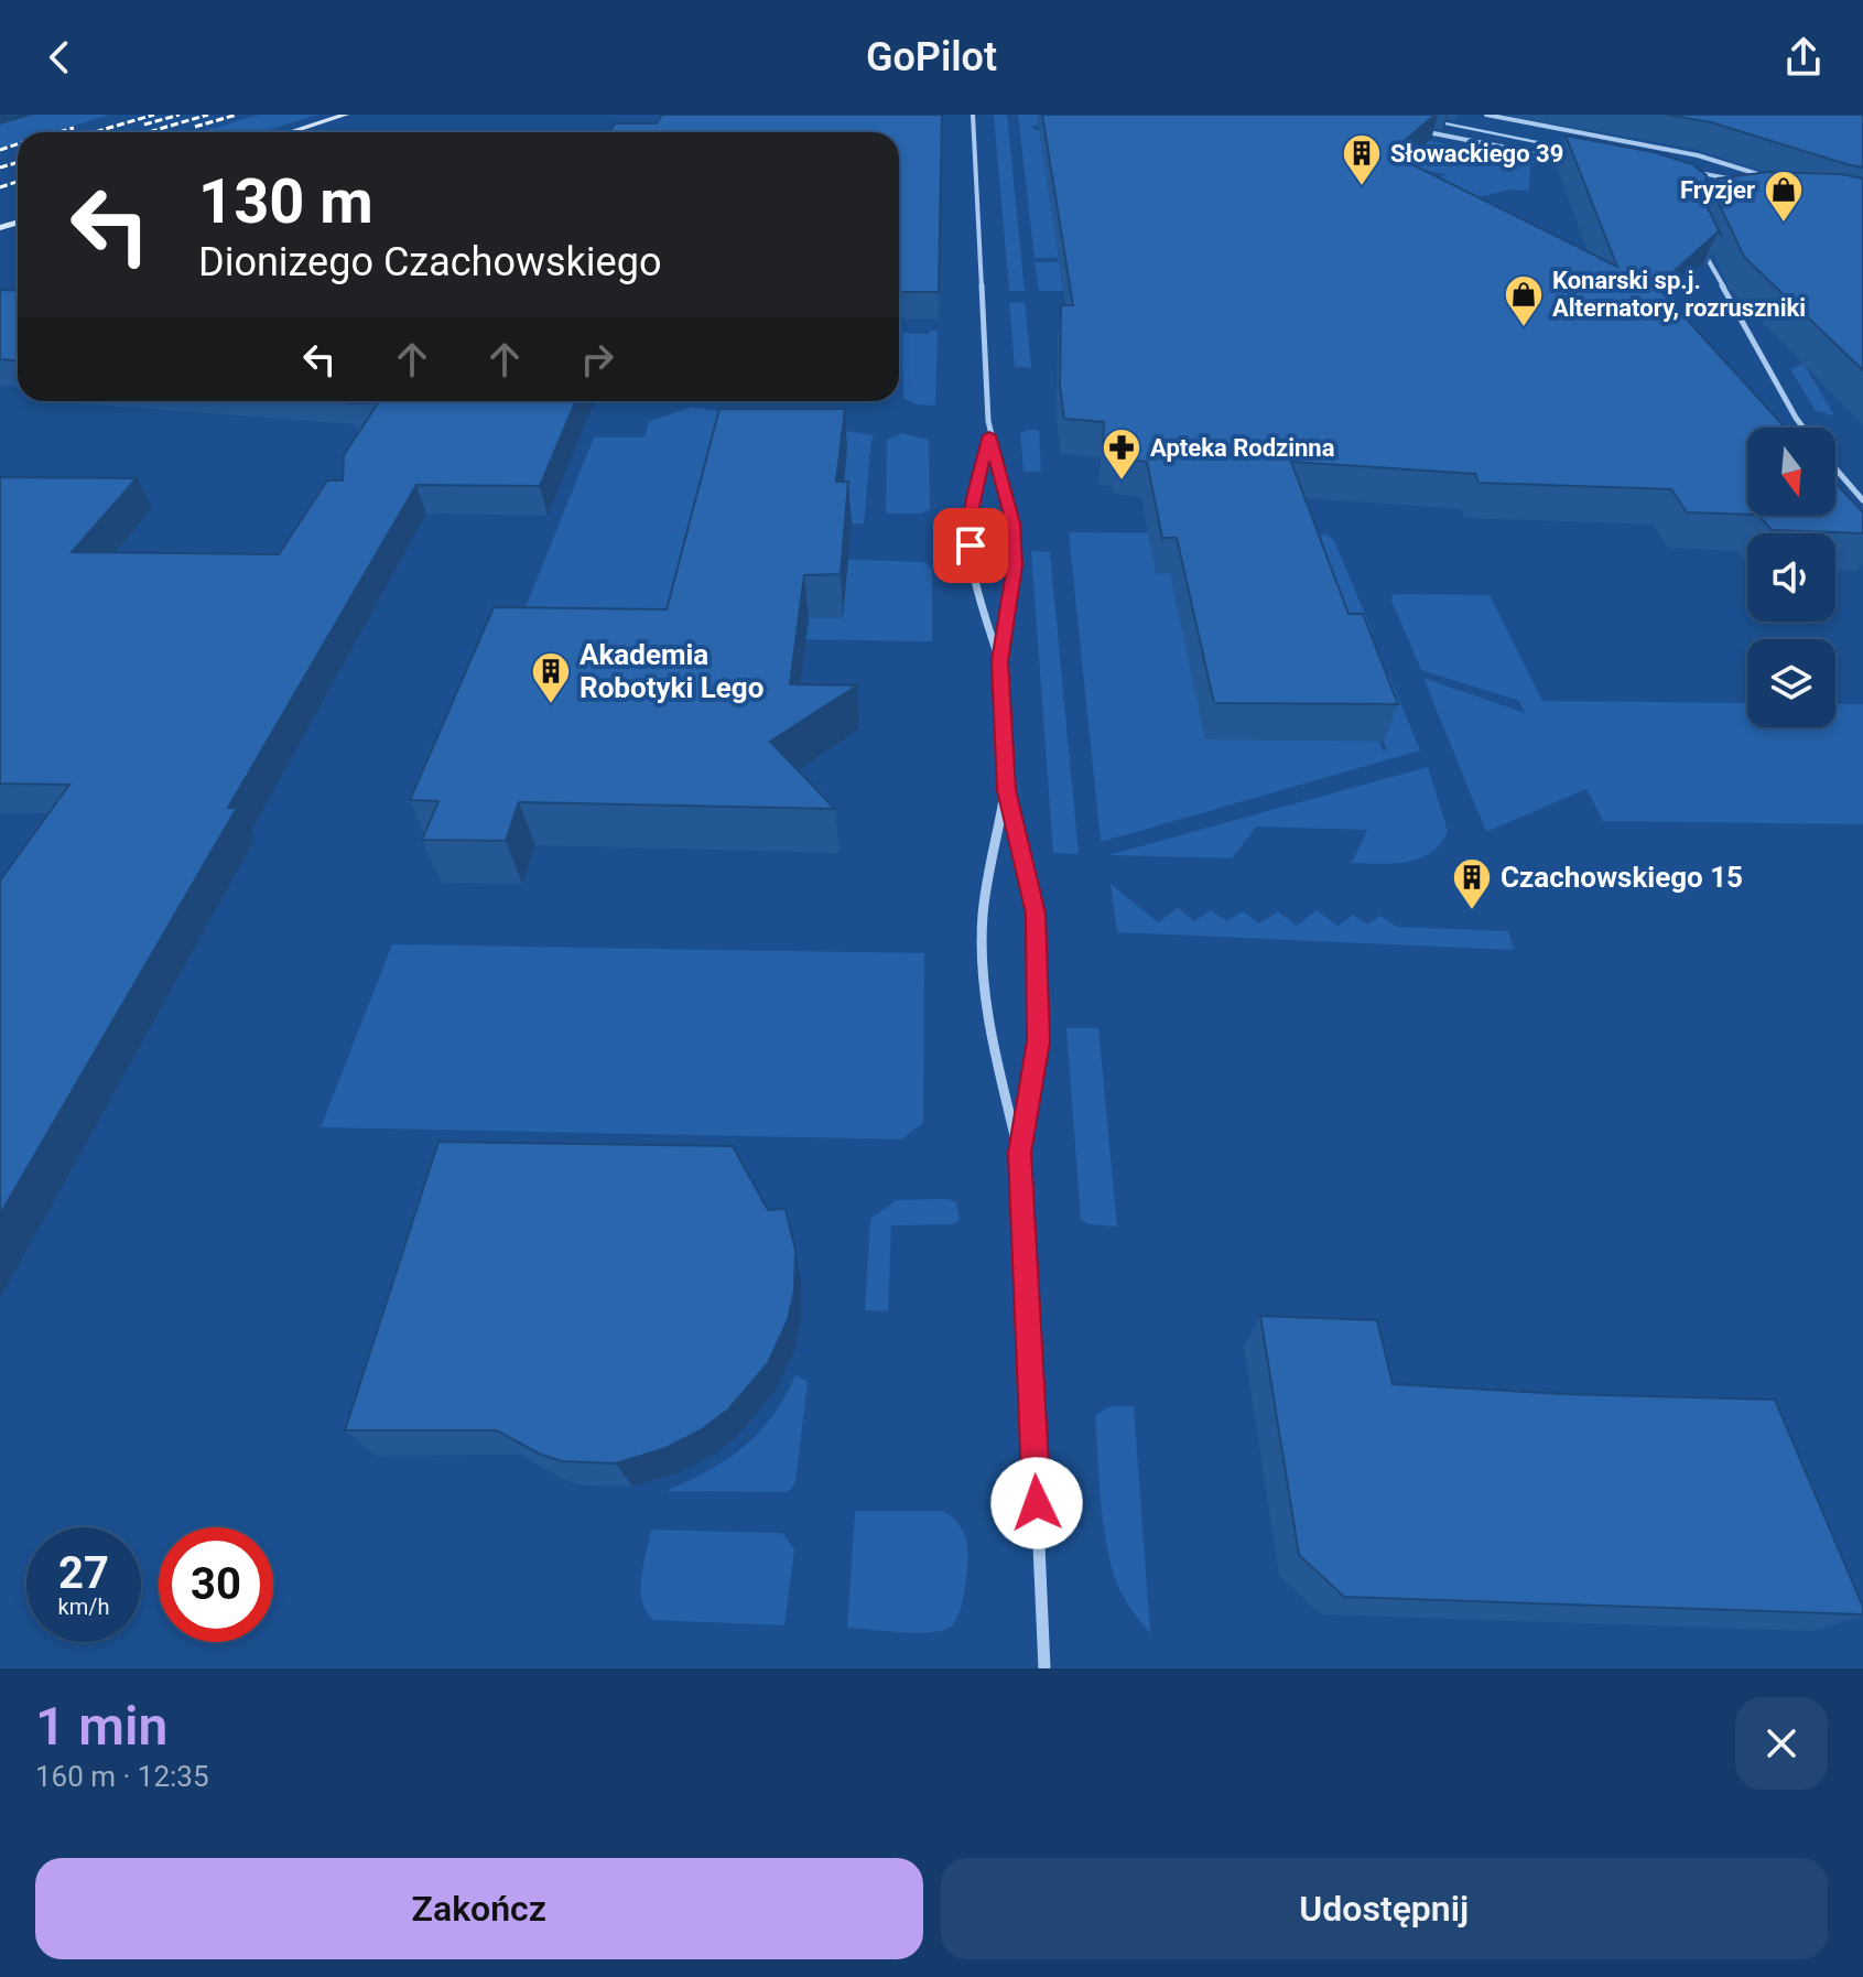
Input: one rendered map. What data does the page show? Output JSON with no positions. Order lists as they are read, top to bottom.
{
  "places": {
    "building": ["Słowackiego 39", "Akademia Robotyki Lego", "Czachowskiego 15"],
    "shop": ["Fryzjer", "Konarski sp.j. Alternatory, rozruszniki"],
    "pharmacy": ["Apteka Rodzinna"]
  },
  "north": "bottom",
  "page": {
    "header": "GoPilot",
    "turn": ["130 m", "Dionizego Czachowskiego"],
    "speed": "27 km/h",
    "limit": "30",
    "heading": ["1 min", "160 m · 12:35"],
    "buttons": ["Zakończ", "Udostępnij"]
  }
}
